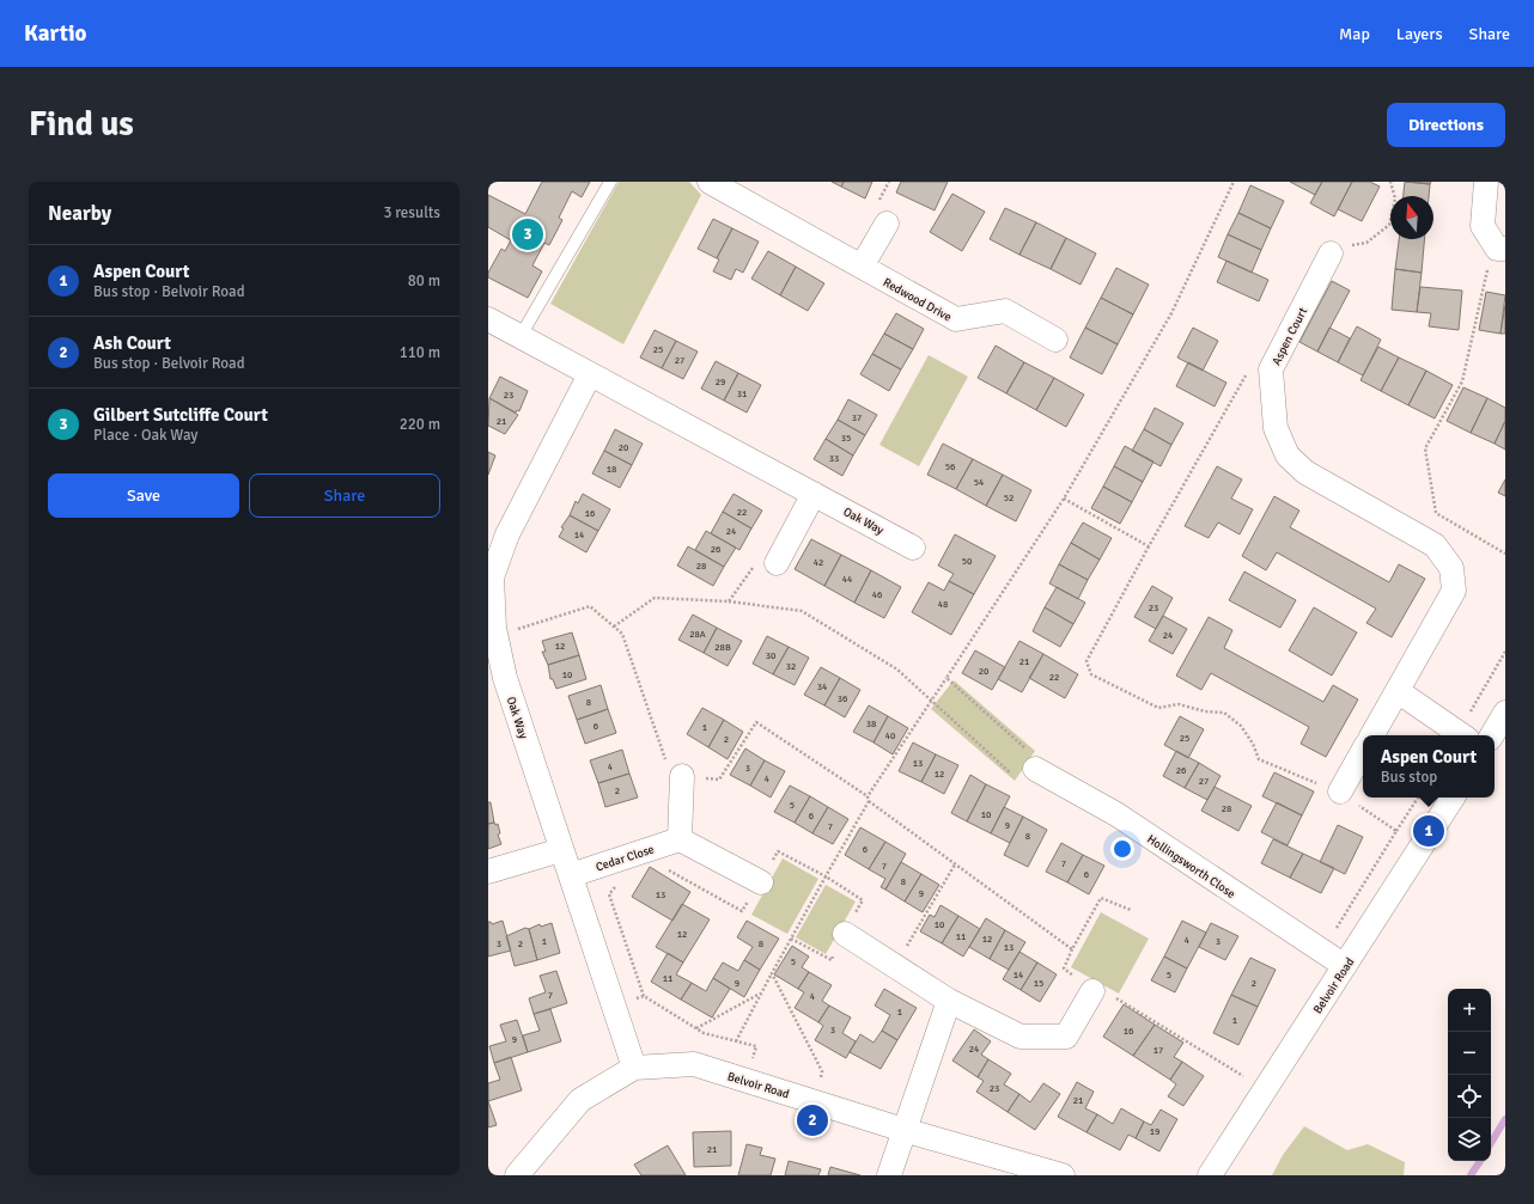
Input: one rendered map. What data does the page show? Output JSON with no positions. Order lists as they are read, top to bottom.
{
  "streets": {
    "street": [
      "Redwood Drive",
      "Aspen Court",
      "Oak Way",
      "Cedar Close",
      "Hollingsworth Close",
      "Belvoir Road"
    ]
  },
  "crossings": [
    ["Oak Way", "Cedar Close"],
    ["Oak Way", "Belvoir Road"],
    ["Hollingsworth Close", "Belvoir Road"]
  ],
  "house_numbers": [
    "25",
    "27",
    "29",
    "31",
    "23",
    "37",
    "21",
    "35",
    "20",
    "33",
    "56",
    "18",
    "54",
    "52",
    "22",
    "16",
    "24",
    "14",
    "26",
    "50",
    "42",
    "28",
    "44",
    "46",
    "48",
    "23",
    "28A",
    "24",
    "12",
    "28B",
    "30",
    "21",
    "32",
    "20",
    "10",
    "22",
    "34",
    "36",
    "8",
    "38",
    "6",
    "1",
    "40",
    "25",
    "2",
    "13",
    "4",
    "3",
    "26",
    "12",
    "4",
    "27",
    "2",
    "5",
    "28",
    "10",
    "6",
    "9",
    "7",
    "8",
    "6",
    "7",
    "7",
    "6",
    "8",
    "9",
    "13",
    "10",
    "12",
    "11",
    "12",
    "4",
    "1",
    "3",
    "3",
    "2",
    "8",
    "13",
    "5",
    "14",
    "5",
    "11",
    "9",
    "15",
    "2",
    "7",
    "4",
    "1",
    "1",
    "3",
    "16",
    "9",
    "24",
    "17",
    "23",
    "21",
    "19",
    "21"
  ],
  "north": "top",
  "page": {
    "header": "Kartio",
    "nav": ["Map", "Layers", "Share"],
    "buttons": [
      "Directions",
      ["Save", "Share"]
    ],
    "title": "Find us",
    "heading": ["Nearby", "3 results"],
    "pins": ["3", "1", "2"],
    "list": [
      {
        "mark": "1",
        "name": "Aspen Court",
        "note": "Bus stop · Belvoir Road",
        "value": "80 m"
      },
      {
        "mark": "2",
        "name": "Ash Court",
        "note": "Bus stop · Belvoir Road",
        "value": "110 m"
      },
      {
        "mark": "3",
        "name": "Gilbert Sutcliffe Court",
        "note": "Place · Oak Way",
        "value": "220 m"
      }
    ],
    "popup": ["Aspen Court", "Bus stop"],
    "map_buttons": ["+", "−"]
  }
}
